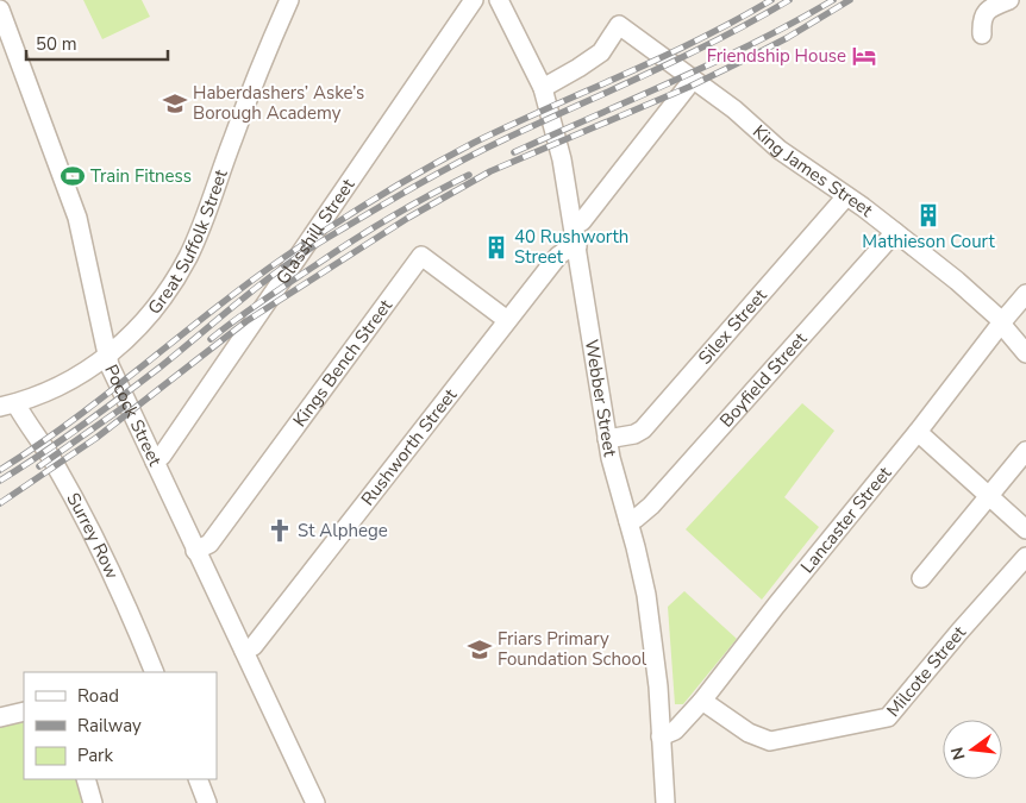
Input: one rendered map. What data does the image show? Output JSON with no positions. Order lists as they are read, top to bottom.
{
  "streets": {
    "street": [
      "King James Street",
      "Glasshill Street",
      "Great Suffolk Street",
      "Silex Street",
      "Kings Bench Street",
      "Boyfield Street",
      "Webber Street",
      "Pocock Street",
      "Rushworth Street",
      "Lancaster Street",
      "Surrey Row",
      "Milcote Street"
    ]
  },
  "crossings": [
    ["King James Street", "Silex Street"],
    ["King James Street", "Boyfield Street"],
    ["King James Street", "Webber Street"],
    ["King James Street", "Lancaster Street"],
    ["Glasshill Street", "Pocock Street"],
    ["Great Suffolk Street", "Pocock Street"],
    ["Great Suffolk Street", "Surrey Row"],
    ["Silex Street", "Webber Street"],
    ["Kings Bench Street", "Pocock Street"],
    ["Kings Bench Street", "Rushworth Street"],
    ["Boyfield Street", "Webber Street"],
    ["Webber Street", "Rushworth Street"],
    ["Webber Street", "Lancaster Street"],
    ["Pocock Street", "Rushworth Street"],
    ["Lancaster Street", "Milcote Street"]
  ],
  "places": {
    "hotel": ["Friendship House"],
    "school or university": ["Haberdashers’ Aske’s Borough Academy", "Friars Primary Foundation School"],
    "sports": ["Train Fitness"],
    "building": ["Mathieson Court", "40 Rushworth Street"],
    "church": ["St Alphege"]
  },
  "legend": ["Road", "Railway", "Park"],
  "scale_bar": "50 m",
  "north": "left"
}
